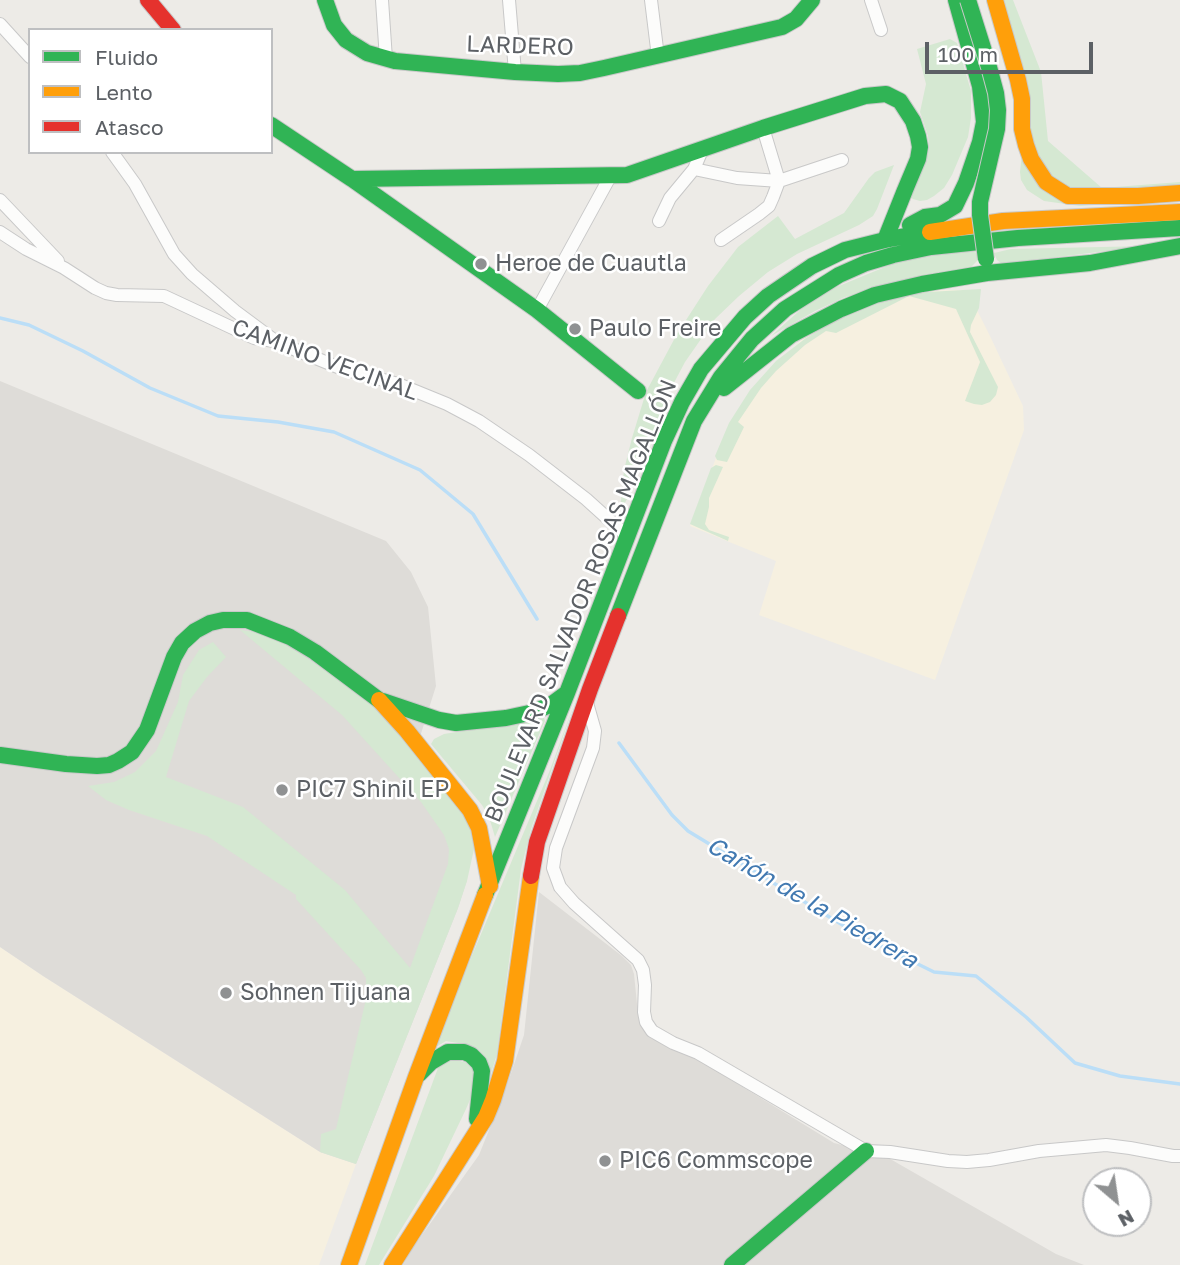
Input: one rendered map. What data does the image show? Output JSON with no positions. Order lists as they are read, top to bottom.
{
  "streets": {
    "main road": ["LARDERO", "BOULEVARD SALVADOR ROSAS MAGALLÓN"],
    "street": ["CAMINO VECINAL"]
  },
  "crossings": [
    ["CAMINO VECINAL", "BOULEVARD SALVADOR ROSAS MAGALLÓN"]
  ],
  "water": ["Cañón de la Piedrera"],
  "places": [
    "Heroe de Cuautla",
    "Paulo Freire",
    "PIC7 Shinil EP",
    "Sohnen Tijuana",
    "PIC6 Commscope"
  ],
  "legend": ["Fluido", "Lento", "Atasco"],
  "scale_bar": "100 m",
  "north": "bottom right"
}
